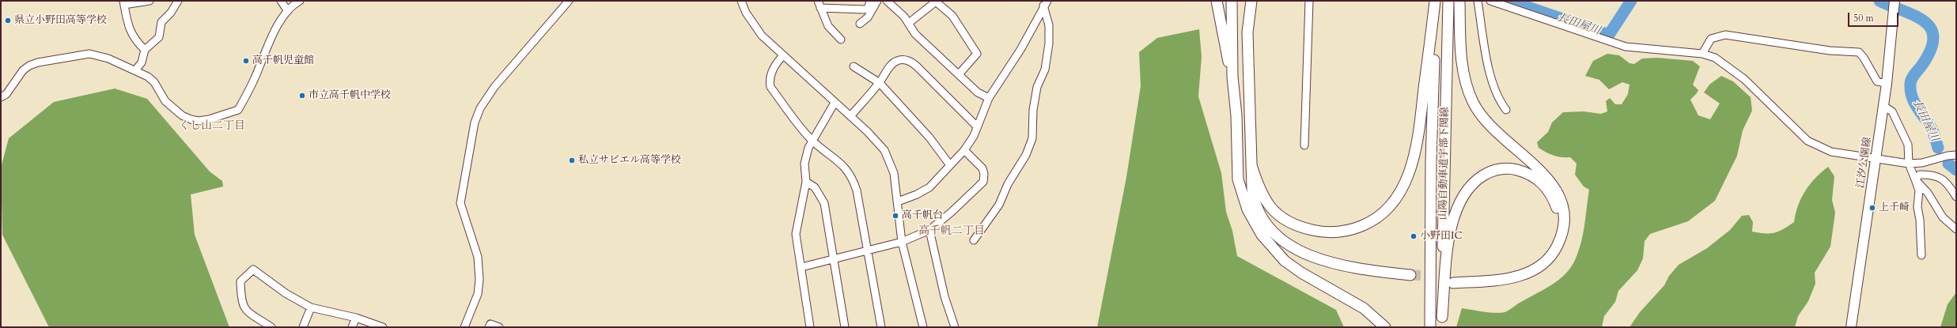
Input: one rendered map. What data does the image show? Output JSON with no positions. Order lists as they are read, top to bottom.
{
  "streets": {
    "highway": ["山陽自動車道宇部下関線"],
    "main road": ["江汐公園線"]
  },
  "districts": ["くし山二丁目", "高千帆二丁目"],
  "water": ["長田屋川"],
  "places": [
    "県立小野田高等学校",
    "高千帆児童館",
    "市立高千帆中学校",
    "私立サビエル高等学校",
    "上千崎",
    "高千帆台",
    "小野田IC"
  ],
  "scale_bar": "50 m"
}
